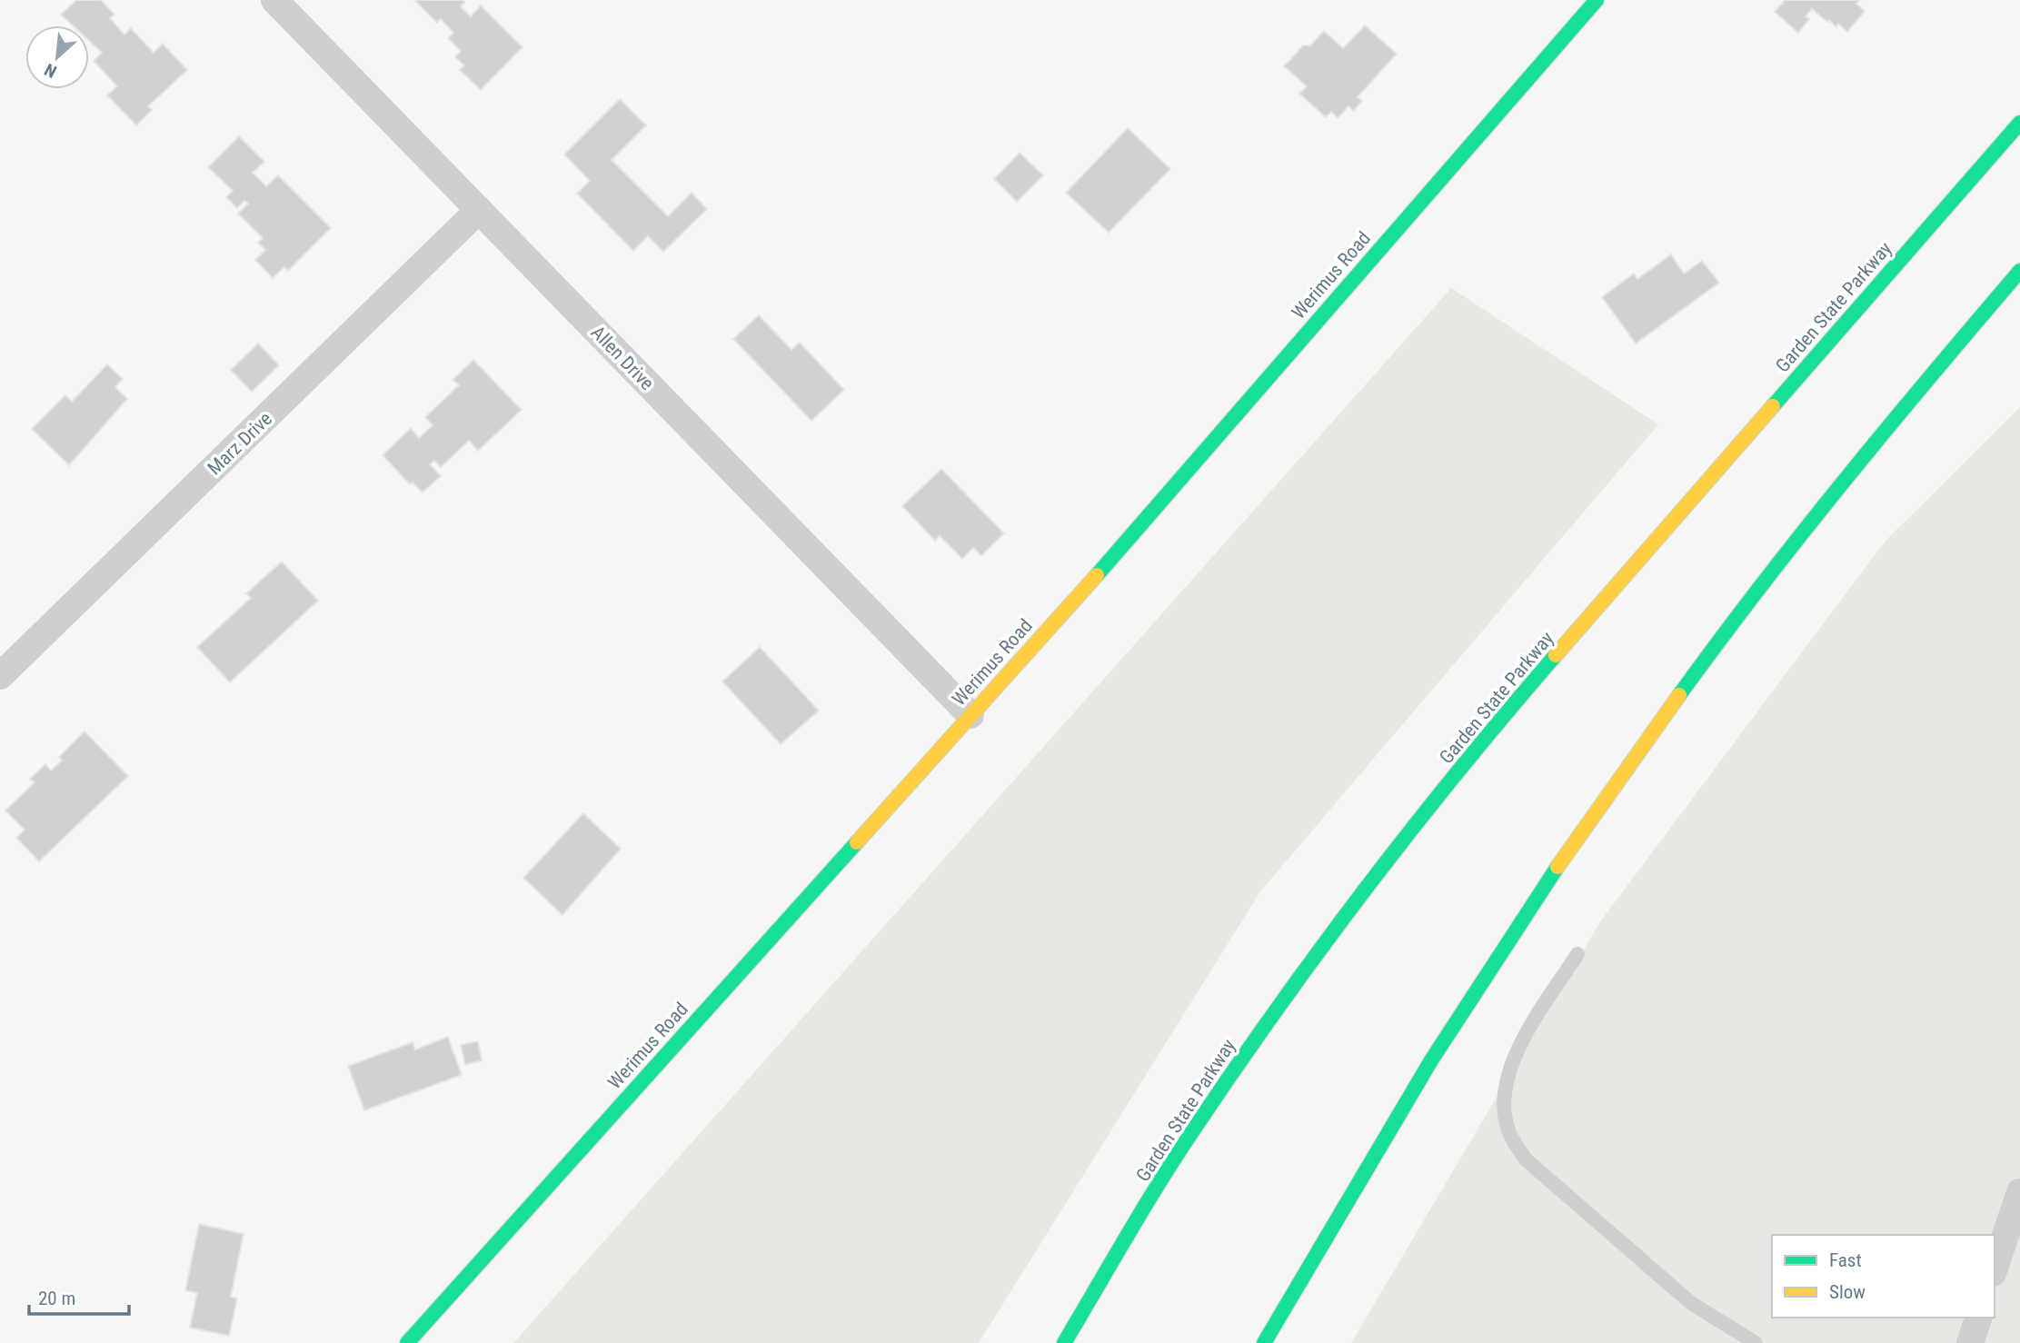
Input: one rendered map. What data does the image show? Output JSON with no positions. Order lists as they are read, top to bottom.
{
  "streets": {
    "main road": ["Werimus Road", "Garden State Parkway"],
    "street": ["Allen Drive", "Marz Drive"]
  },
  "crossings": [
    ["Werimus Road", "Allen Drive"],
    ["Allen Drive", "Marz Drive"]
  ],
  "legend": ["Fast", "Slow"],
  "scale_bar": "20 m",
  "north": "bottom left"
}
